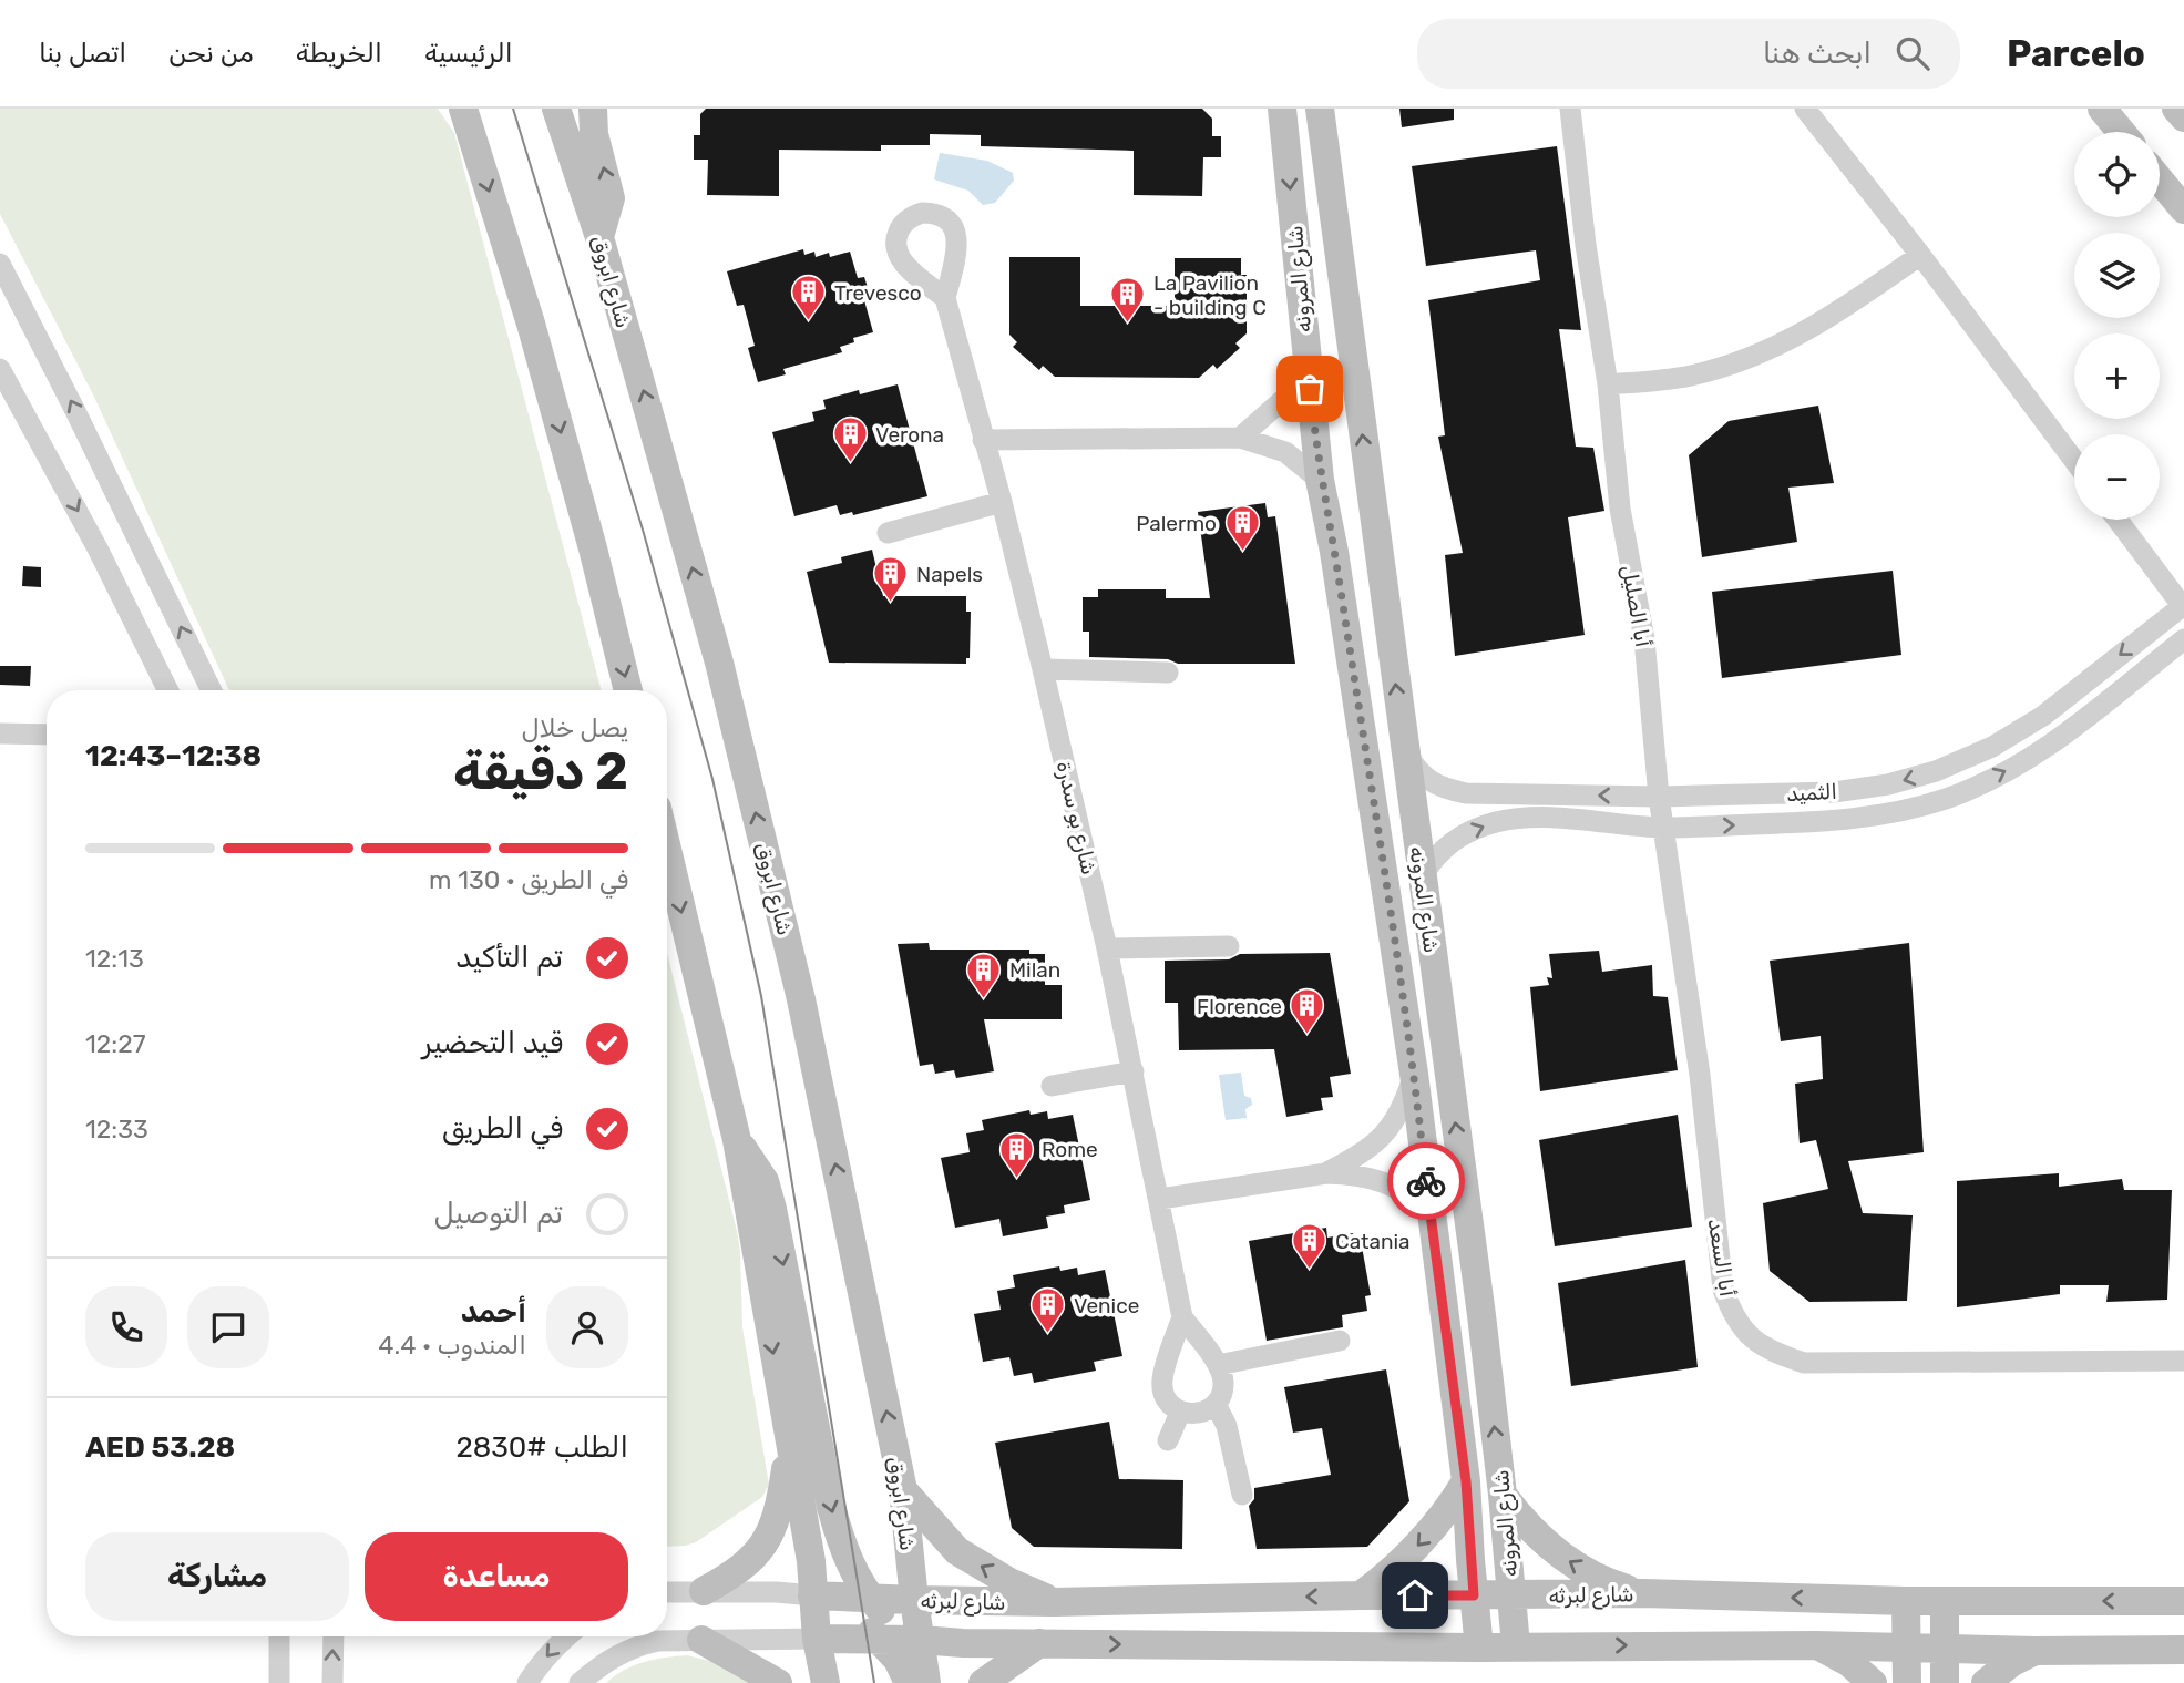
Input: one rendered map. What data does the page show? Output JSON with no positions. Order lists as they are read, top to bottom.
{
  "streets": {
    "street": [
      "شارع المرونه",
      "شارع ابروق",
      "أبا الصليل",
      "الثميد",
      "شارع بو سدرة",
      "أبا السعد",
      "شارع لبرثه"
    ]
  },
  "crossings": [
    ["شارع المرونه", "الثميد"],
    ["شارع المرونه", "شارع لبرثه"],
    ["شارع ابروق", "شارع لبرثه"],
    ["أبا الصليل", "الثميد"],
    ["أبا الصليل", "أبا السعد"],
    ["الثميد", "أبا السعد"]
  ],
  "places": {
    "building": [
      "Trevesco",
      "La Pavilion - building C",
      "Verona",
      "Palermo",
      "Napels",
      "Milan",
      "Florence",
      "Rome",
      "Catania",
      "Venice"
    ]
  },
  "page": {
    "header": "Parcelo",
    "search": "ابحث هنا",
    "nav": [
      "الرئيسية",
      "الخريطة",
      "من نحن",
      "اتصل بنا"
    ],
    "map_buttons": ["+", "−"],
    "heading": ["2 دقيقة", "يصل خلال", "12:38–12:43"],
    "panel": [
      "أحمد",
      "المندوب · 4.4",
      "الطلب #2830",
      "AED 53.28"
    ],
    "bar": "في الطريق · 130 m",
    "list": [
      ["تم التأكيد", "12:13"],
      ["قيد التحضير", "12:27"],
      ["في الطريق", "12:33"],
      "تم التوصيل"
    ],
    "buttons": ["مساعدة", "مشاركة"]
  }
}
